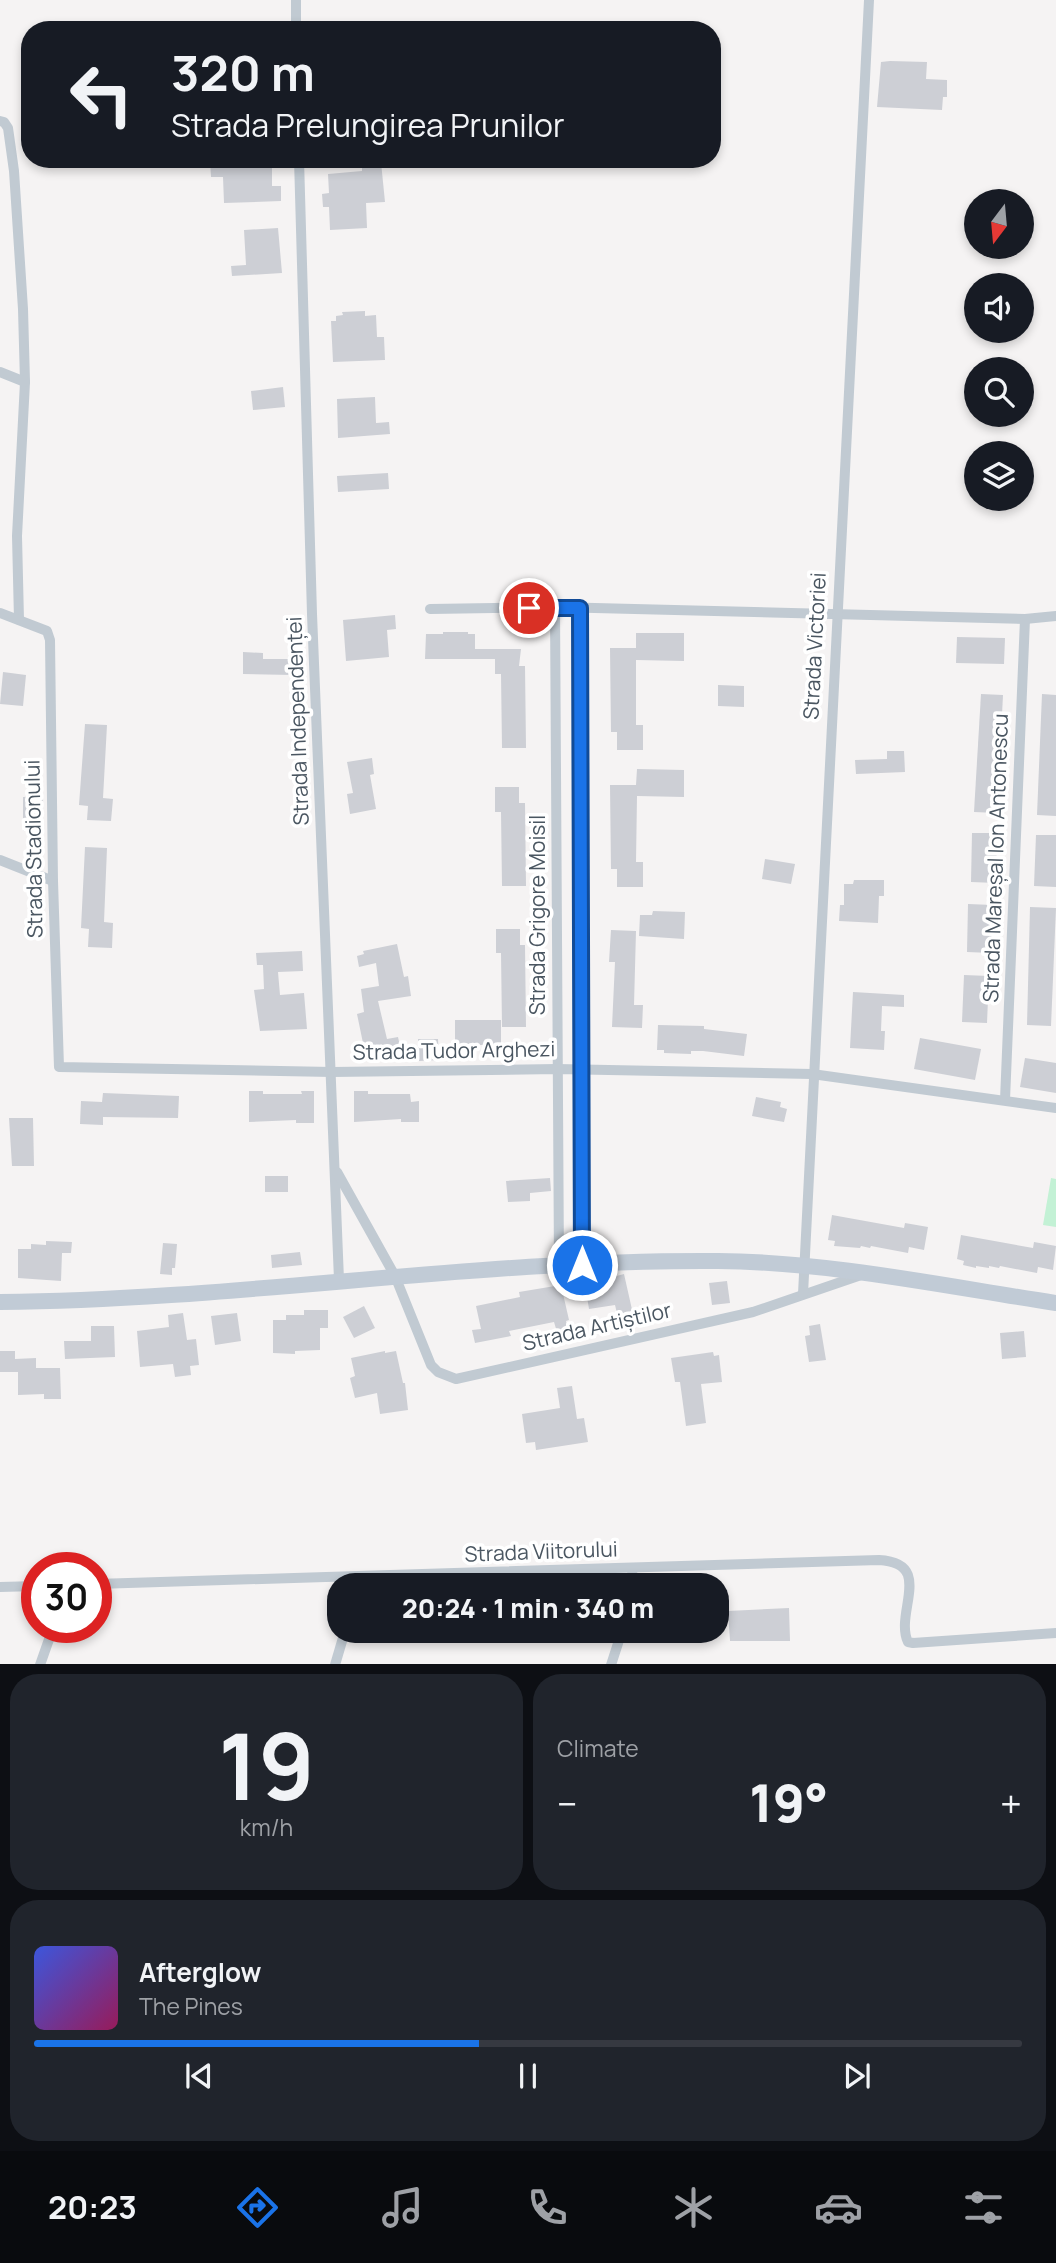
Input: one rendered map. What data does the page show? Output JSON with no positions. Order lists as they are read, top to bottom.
{
  "streets": {
    "street": [
      "Strada Victoriei",
      "Strada Independenței",
      "Strada Stadionului",
      "Strada Mareșal Ion Antonescu",
      "Strada Grigore Moisil",
      "Strada Tudor Arghezi",
      "Strada Artiștilor",
      "Strada Viitorului"
    ]
  },
  "crossings": [
    ["Strada Victoriei", "Strada Tudor Arghezi"],
    ["Strada Victoriei", "Strada Artiștilor"],
    ["Strada Independenței", "Strada Tudor Arghezi"],
    ["Strada Independenței", "Strada Artiștilor"],
    ["Strada Stadionului", "Strada Tudor Arghezi"],
    ["Strada Mareșal Ion Antonescu", "Strada Tudor Arghezi"],
    ["Strada Grigore Moisil", "Strada Tudor Arghezi"],
    ["Strada Grigore Moisil", "Strada Artiștilor"]
  ],
  "north": "bottom",
  "page": {
    "turn": ["320 m", "Strada Prelungirea Prunilor"],
    "limit": "30",
    "trip": "20:24 · 1 min · 340 m",
    "tile": [
      ["19", "km/h"],
      "Climate"
    ],
    "heat": ["−", "19°", "+"],
    "song": ["Afterglow", "The Pines"],
    "tabs": "20:23"
  }
}
